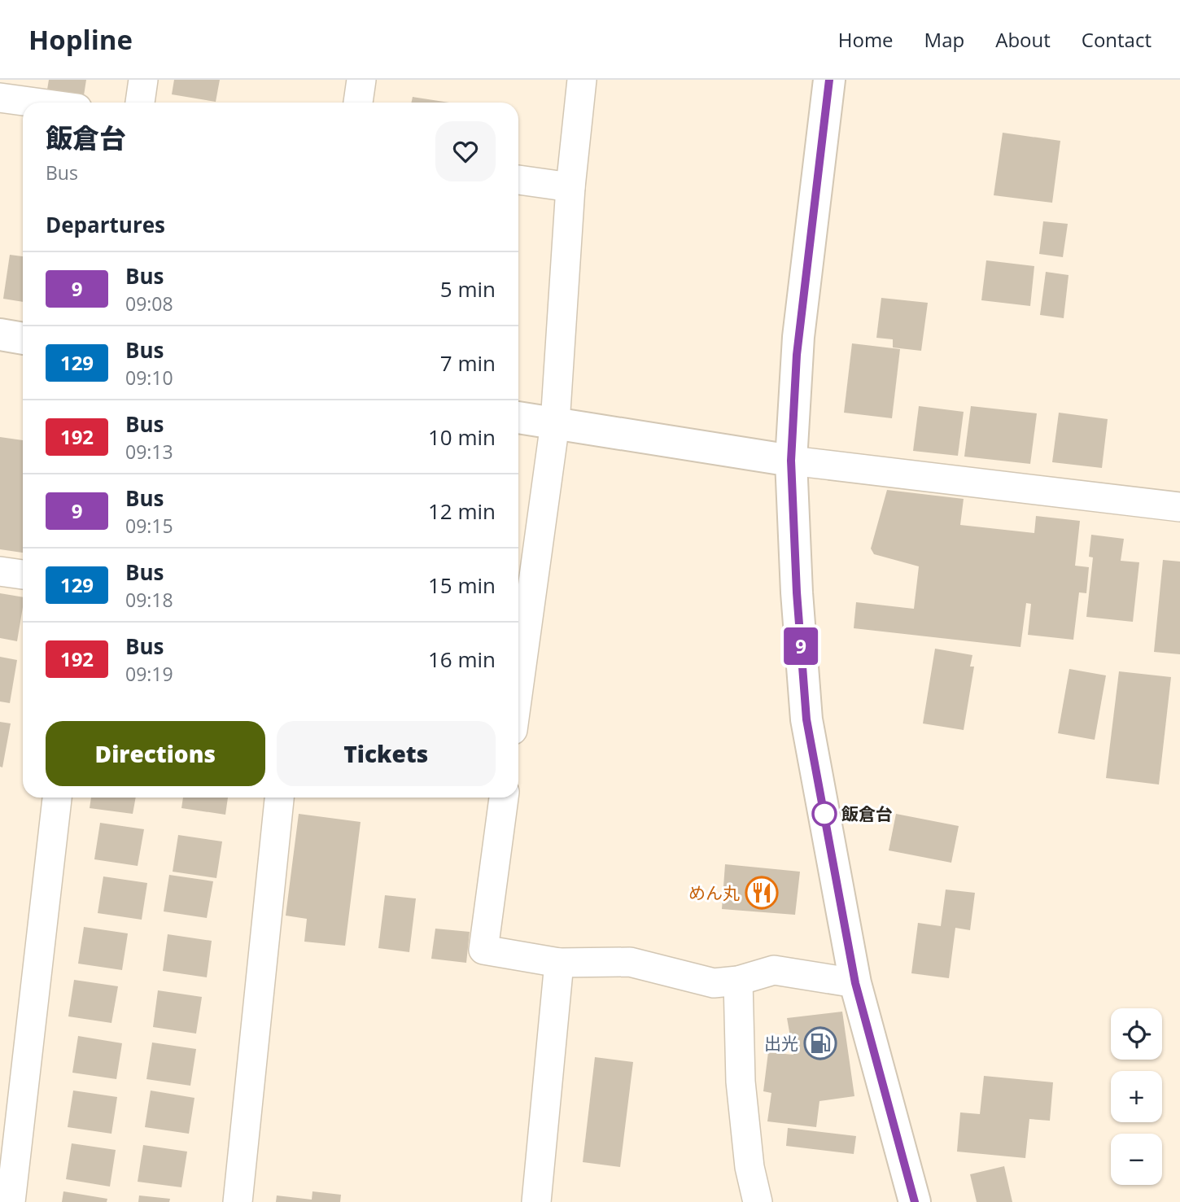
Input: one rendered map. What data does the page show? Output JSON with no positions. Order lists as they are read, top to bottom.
{
  "places": {
    "other": ["飯倉台"],
    "restaurant": ["めん丸"],
    "fuel station": ["出光"]
  },
  "lines": ["bus line 9"],
  "page": {
    "header": "Hopline",
    "nav": [
      "Home",
      "Map",
      "About",
      "Contact"
    ],
    "on_map": "9",
    "heading": [
      ["飯倉台", "Bus"],
      "Departures"
    ],
    "list": [
      {
        "mark": "9",
        "name": "Bus",
        "note": "09:08",
        "value": "5 min"
      },
      {
        "mark": "129",
        "name": "Bus",
        "note": "09:10",
        "value": "7 min"
      },
      {
        "mark": "192",
        "name": "Bus",
        "note": "09:13",
        "value": "10 min"
      },
      {
        "mark": "9",
        "name": "Bus",
        "note": "09:15",
        "value": "12 min"
      },
      {
        "mark": "129",
        "name": "Bus",
        "note": "09:18",
        "value": "15 min"
      },
      {
        "mark": "192",
        "name": "Bus",
        "note": "09:19",
        "value": "16 min"
      }
    ],
    "buttons": ["Directions", "Tickets"],
    "map_buttons": ["+", "−"]
  }
}
